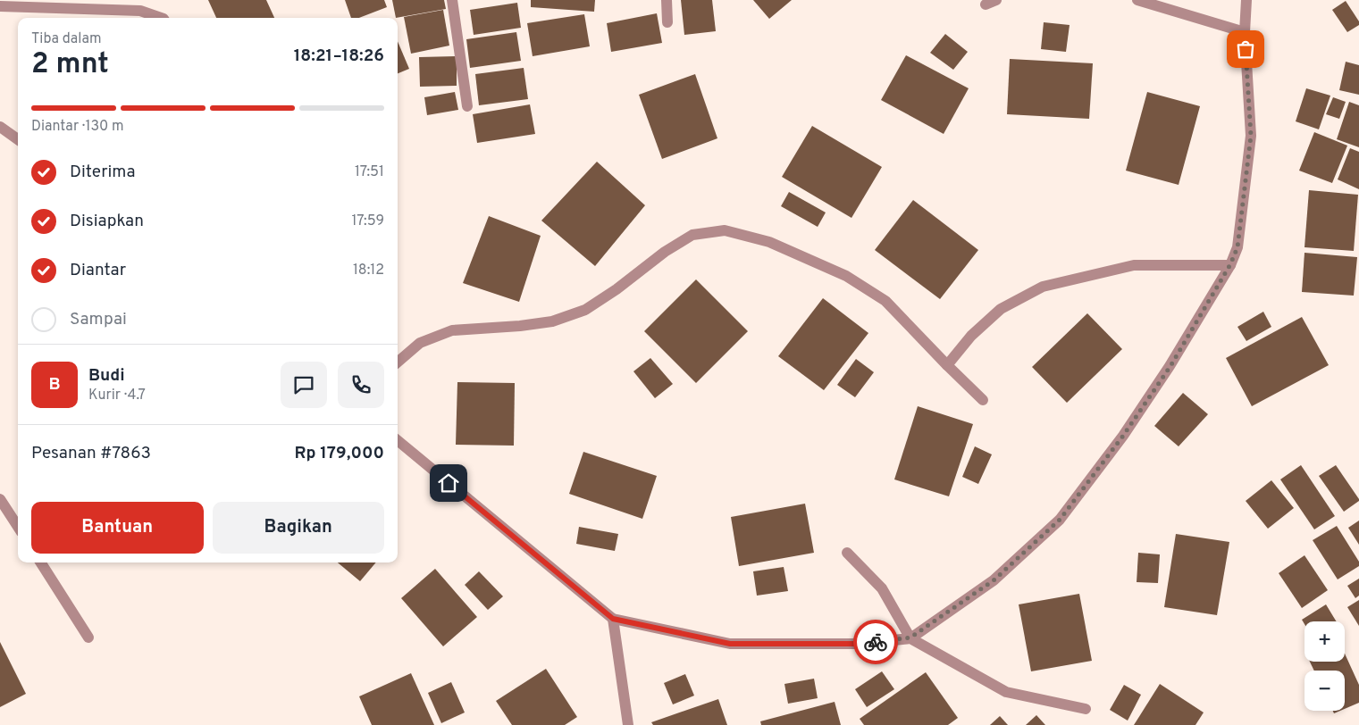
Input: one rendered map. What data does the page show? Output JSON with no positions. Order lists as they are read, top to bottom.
{
  "page": {
    "heading": ["2 mnt", "Tiba dalam", "18:21–18:26"],
    "panel": [
      "Budi",
      "Kurir · 4.7",
      "Pesanan #7863",
      "Rp 179,000"
    ],
    "bar": "Diantar · 130 m",
    "list": [
      ["Diterima", "17:51"],
      ["Disiapkan", "17:59"],
      ["Diantar", "18:12"],
      "Sampai"
    ],
    "round": "B",
    "buttons": ["Bantuan", "Bagikan"],
    "map_buttons": ["+", "−"]
  }
}
